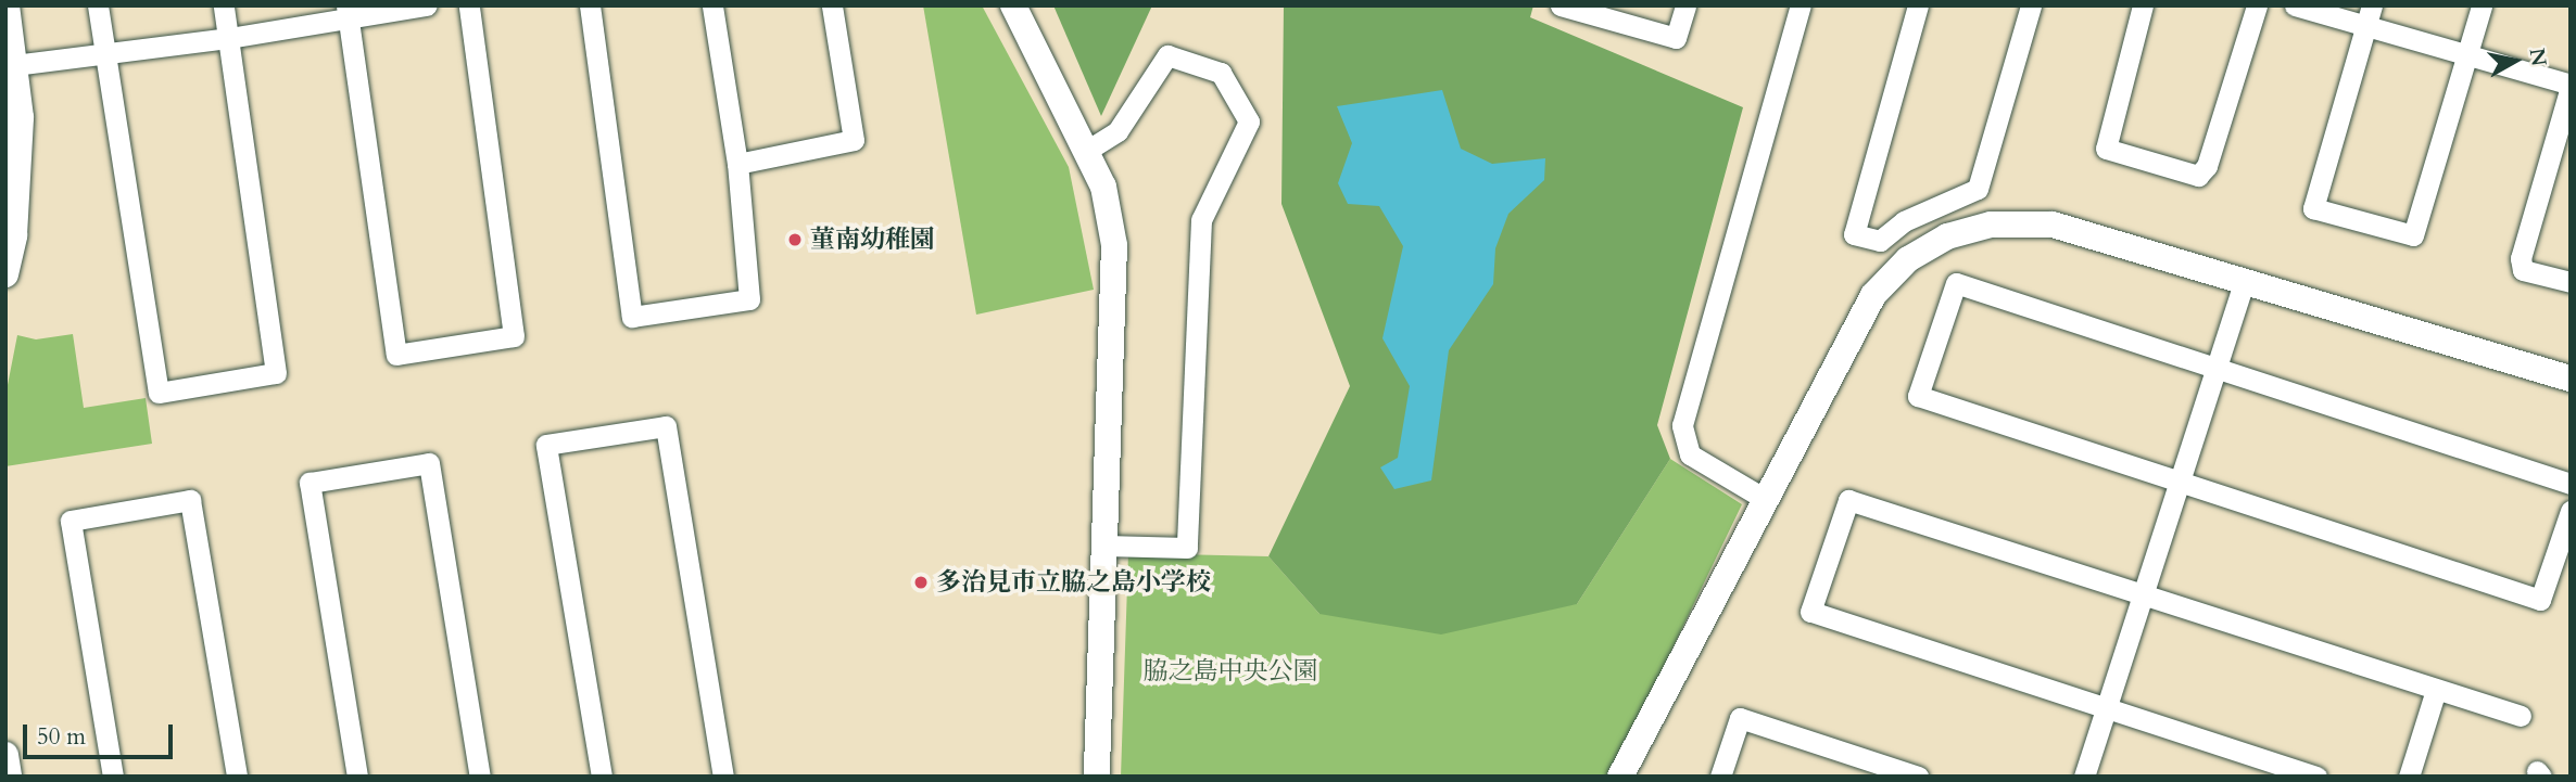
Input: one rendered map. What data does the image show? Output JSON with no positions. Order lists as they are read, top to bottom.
{
  "parks": ["脇之島中央公園"],
  "places": ["菫南幼稚園", "多治見市立脇之島小学校"],
  "scale_bar": "50 m",
  "north": "right"
}
